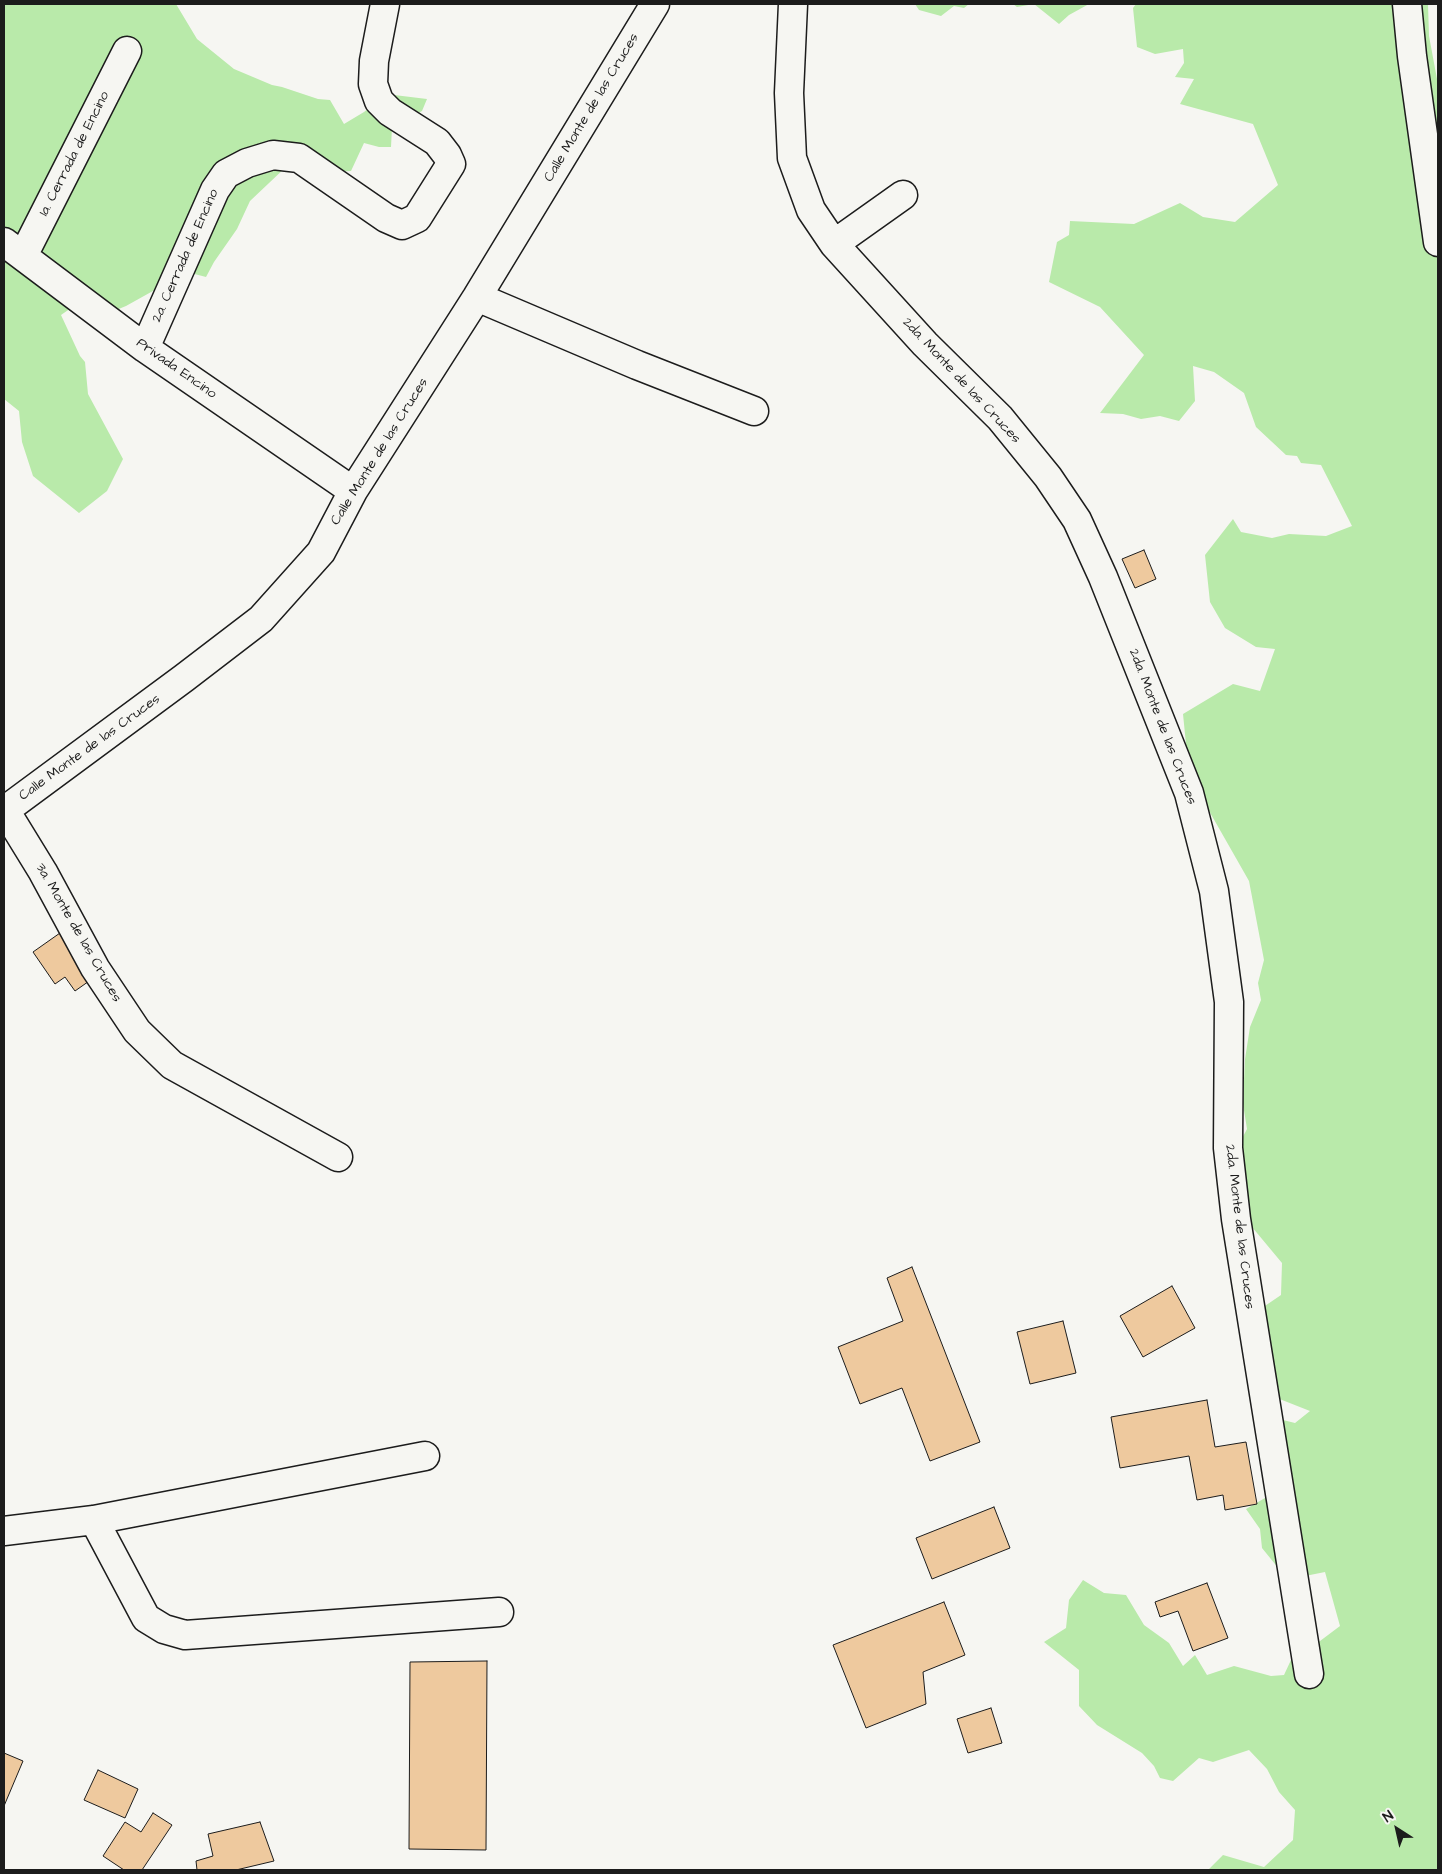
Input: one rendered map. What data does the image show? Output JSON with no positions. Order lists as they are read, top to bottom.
{
  "streets": {
    "street": [
      "Calle Monte de las Cruces",
      "1a. Cerrada de Encino",
      "2a. Cerrada de Encino",
      "Privada Encino",
      "2da. Monte de las Cruces",
      "3a. Monte de las Cruces"
    ]
  },
  "crossings": [
    ["Calle Monte de las Cruces", "Privada Encino"],
    ["Calle Monte de las Cruces", "3a. Monte de las Cruces"],
    ["1a. Cerrada de Encino", "Privada Encino"],
    ["2a. Cerrada de Encino", "Privada Encino"]
  ],
  "north": "top left"
}
